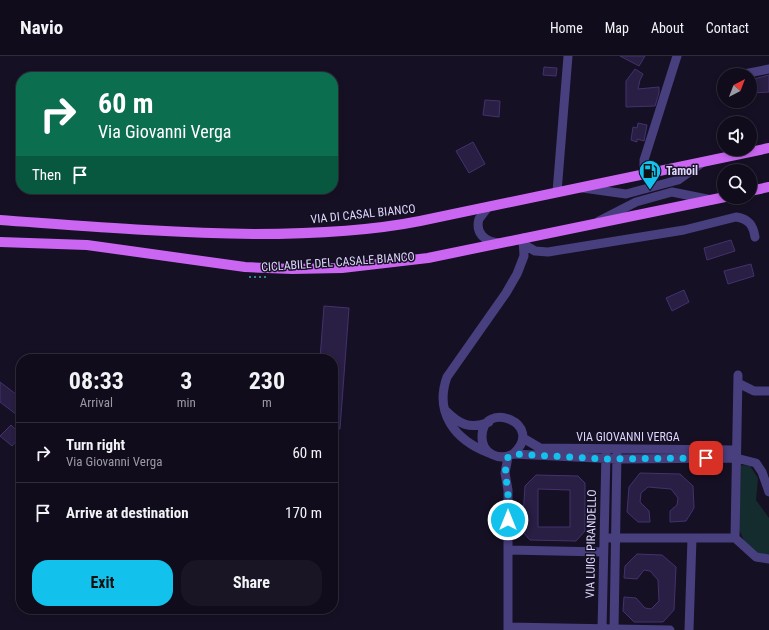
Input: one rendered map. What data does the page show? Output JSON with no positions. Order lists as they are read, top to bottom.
{
  "streets": {
    "main road": ["VIA DI CASAL BIANCO"],
    "street": ["VIA GIOVANNI VERGA", "VIA LUIGI PIRANDELLO"],
    "path": ["CICLABILE DEL CASALE BIANCO"]
  },
  "crossings": [
    ["VIA GIOVANNI VERGA", "VIA LUIGI PIRANDELLO"]
  ],
  "places": {
    "fuel station": ["Tamoil"]
  },
  "north": "top right",
  "page": {
    "header": "Navio",
    "nav": [
      "Home",
      "Map",
      "About",
      "Contact"
    ],
    "turn": ["60 m", "Via Giovanni Verga"],
    "then": "Then",
    "eta": [
      "08:33",
      "Arrival",
      "3",
      "min",
      "230",
      "m"
    ],
    "list": [
      {
        "name": "Turn right",
        "note": "Via Giovanni Verga",
        "value": "60 m"
      },
      {
        "name": "Arrive at destination",
        "value": "170 m"
      }
    ],
    "buttons": ["Exit", "Share"]
  }
}
